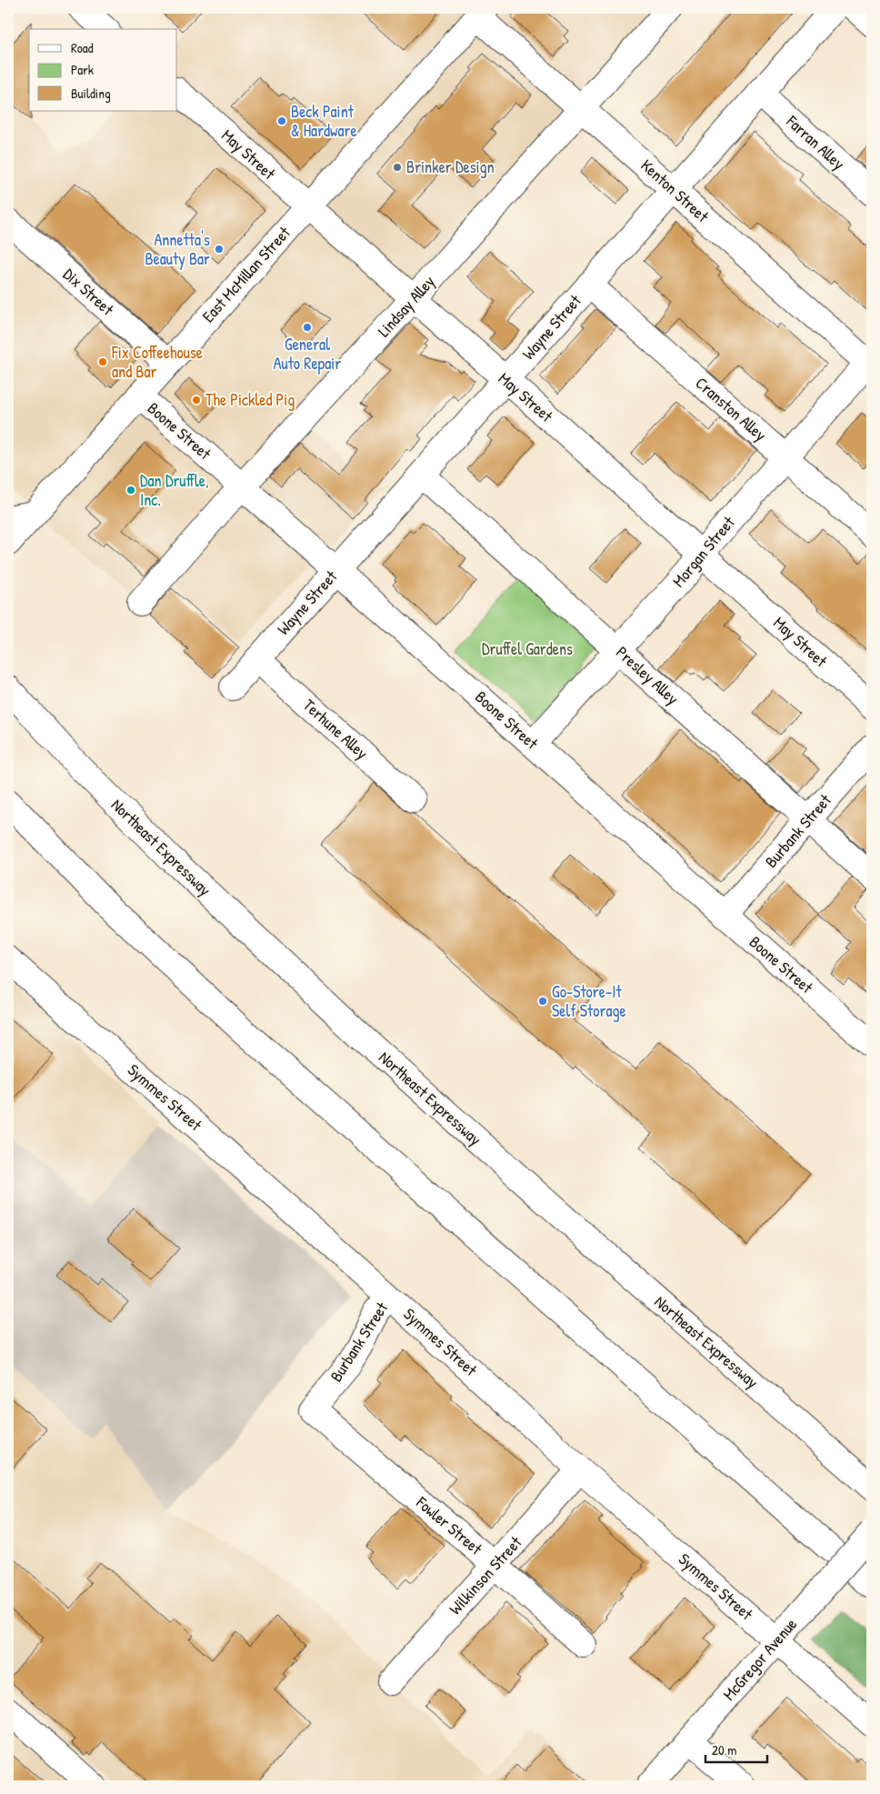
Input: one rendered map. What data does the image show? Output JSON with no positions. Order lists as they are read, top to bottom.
{
  "streets": {
    "main road": [
      "Farran Alley",
      "May Street",
      "Kenton Street",
      "East McMillan Street",
      "Dix Street",
      "Lindsay Alley",
      "Wayne Street",
      "Cranston Alley",
      "Boone Street",
      "Morgan Street",
      "Presley Alley",
      "Terhune Alley",
      "Burbank Street",
      "Northeast Expressway",
      "Symmes Street",
      "Fowler Street",
      "Wilkinson Street",
      "McGregor Avenue"
    ]
  },
  "crossings": [
    ["Farran Alley", "Wayne Street"],
    ["May Street", "East McMillan Street"],
    ["May Street", "Lindsay Alley"],
    ["May Street", "Wayne Street"],
    ["May Street", "Morgan Street"],
    ["Kenton Street", "East McMillan Street"],
    ["Kenton Street", "Lindsay Alley"],
    ["Kenton Street", "Wayne Street"],
    ["Kenton Street", "Morgan Street"],
    ["East McMillan Street", "Dix Street"],
    ["East McMillan Street", "Boone Street"],
    ["Lindsay Alley", "Boone Street"],
    ["Wayne Street", "Cranston Alley"],
    ["Wayne Street", "Boone Street"],
    ["Wayne Street", "Presley Alley"],
    ["Wayne Street", "Terhune Alley"],
    ["Cranston Alley", "Morgan Street"],
    ["Boone Street", "Morgan Street"],
    ["Boone Street", "Burbank Street"],
    ["Morgan Street", "Presley Alley"],
    ["Presley Alley", "Burbank Street"],
    ["Burbank Street", "Symmes Street"],
    ["Burbank Street", "Fowler Street"],
    ["Symmes Street", "Wilkinson Street"],
    ["Symmes Street", "McGregor Avenue"],
    ["Fowler Street", "Wilkinson Street"]
  ],
  "parks": ["Druffel Gardens"],
  "places": [
    "Beck Paint & Hardware",
    "Brinker Design",
    "Annetta's Beauty Bar",
    "General Auto Repair",
    "Fix Coffeehouse and Bar",
    "The Pickled Pig",
    "Dan Druffle, Inc.",
    "Go-Store-It Self Storage"
  ],
  "legend": ["Road", "Park", "Building"],
  "scale_bar": "20 m"
}
